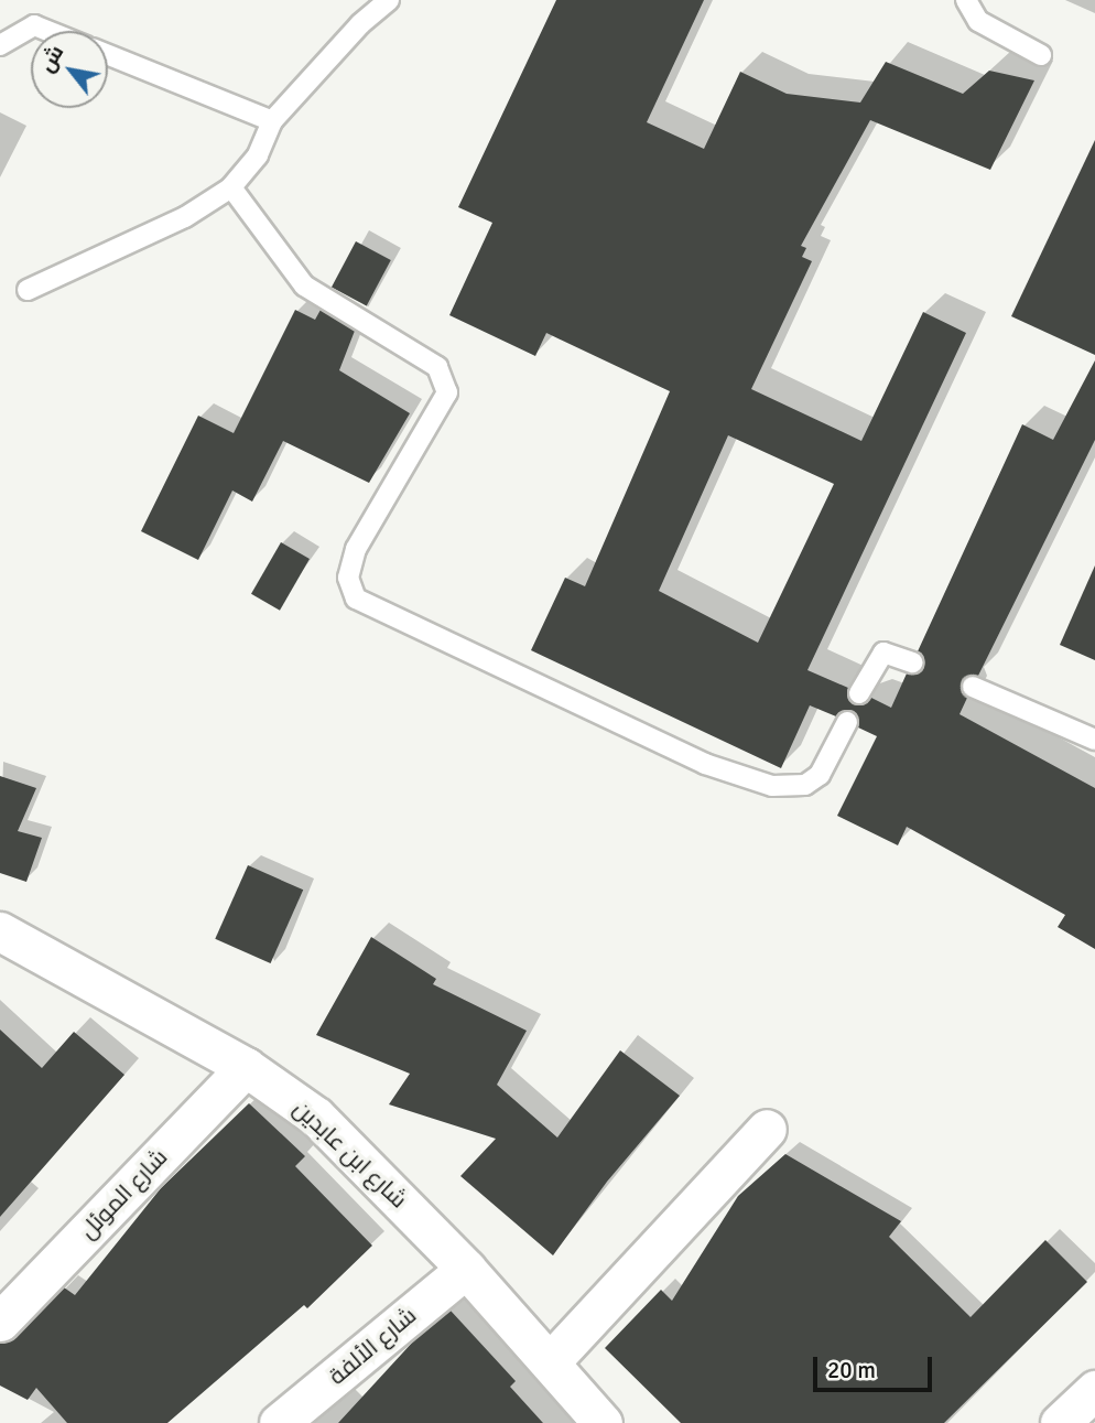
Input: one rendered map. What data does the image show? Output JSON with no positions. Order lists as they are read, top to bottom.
{
  "streets": {
    "street": ["شارع ابن عابدين", "شارع الموئل", "شارع الألفة"]
  },
  "crossings": [
    ["شارع ابن عابدين", "شارع الموئل"],
    ["شارع ابن عابدين", "شارع الألفة"]
  ],
  "scale_bar": "20 m",
  "north": "top left"
}
